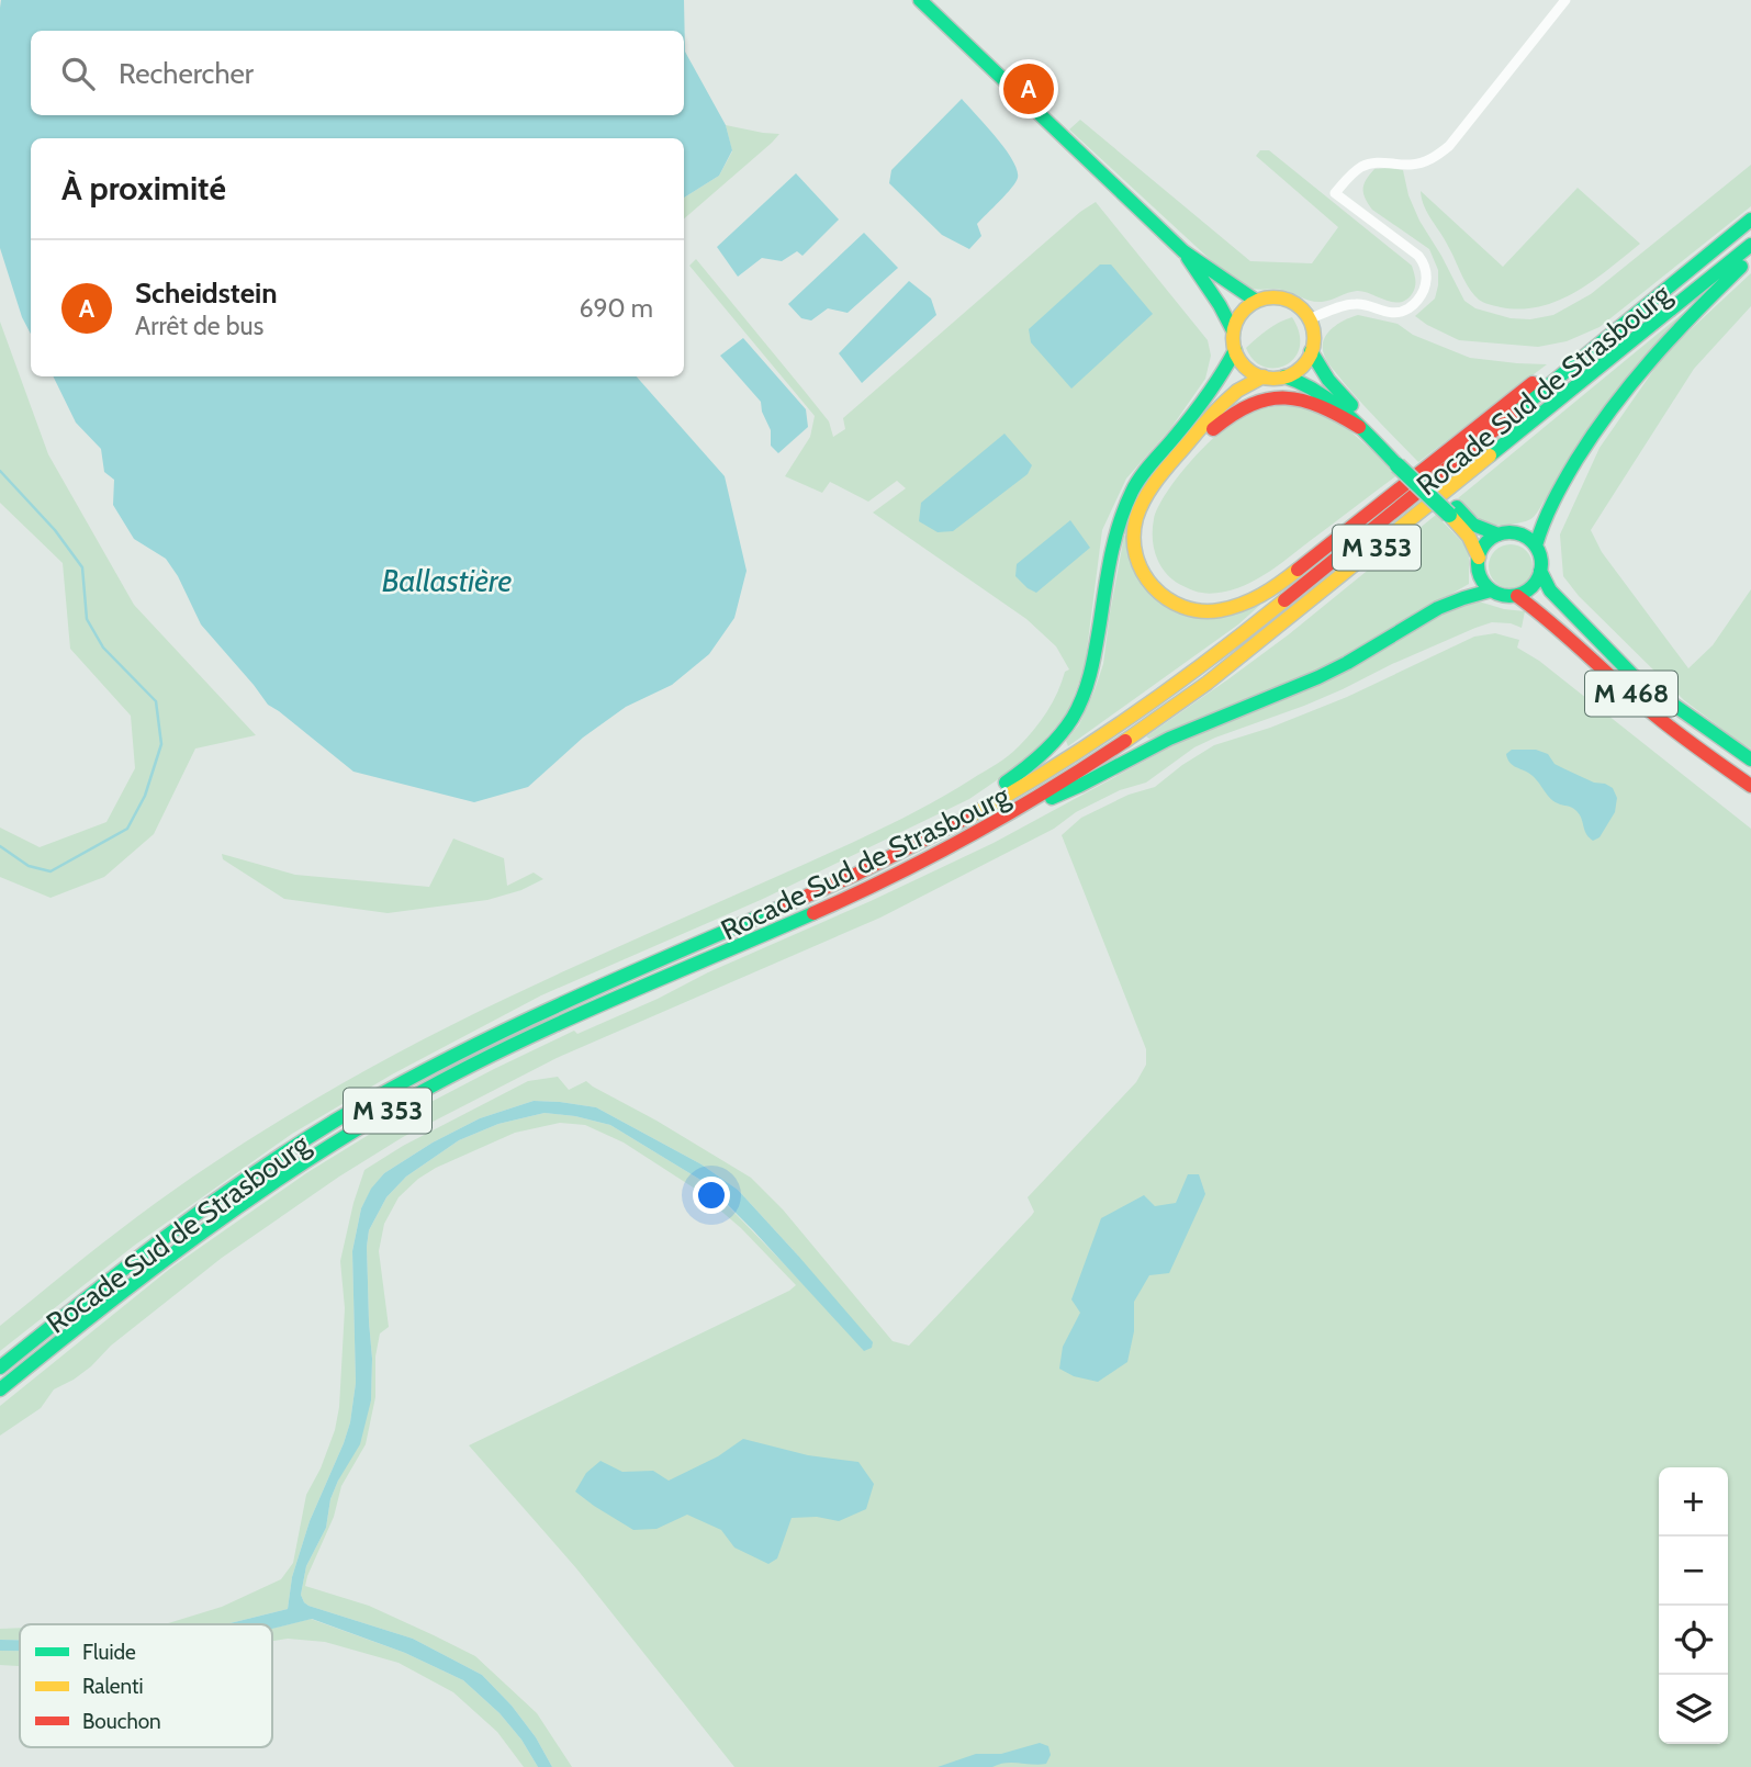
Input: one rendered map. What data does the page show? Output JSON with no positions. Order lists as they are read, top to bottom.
{
  "streets": {
    "main road": ["Rocade Sud de Strasbourg", "M 353", "M 468"]
  },
  "water": ["Ballastière"],
  "legend": ["Fluide", "Ralenti", "Bouchon"],
  "page": {
    "search": "Rechercher",
    "pins": "A",
    "heading": "À proximité",
    "list": [
      {
        "mark": "A",
        "name": "Scheidstein",
        "note": "Arrêt de bus",
        "value": "690 m"
      }
    ],
    "map_buttons": ["+", "−"]
  }
}
